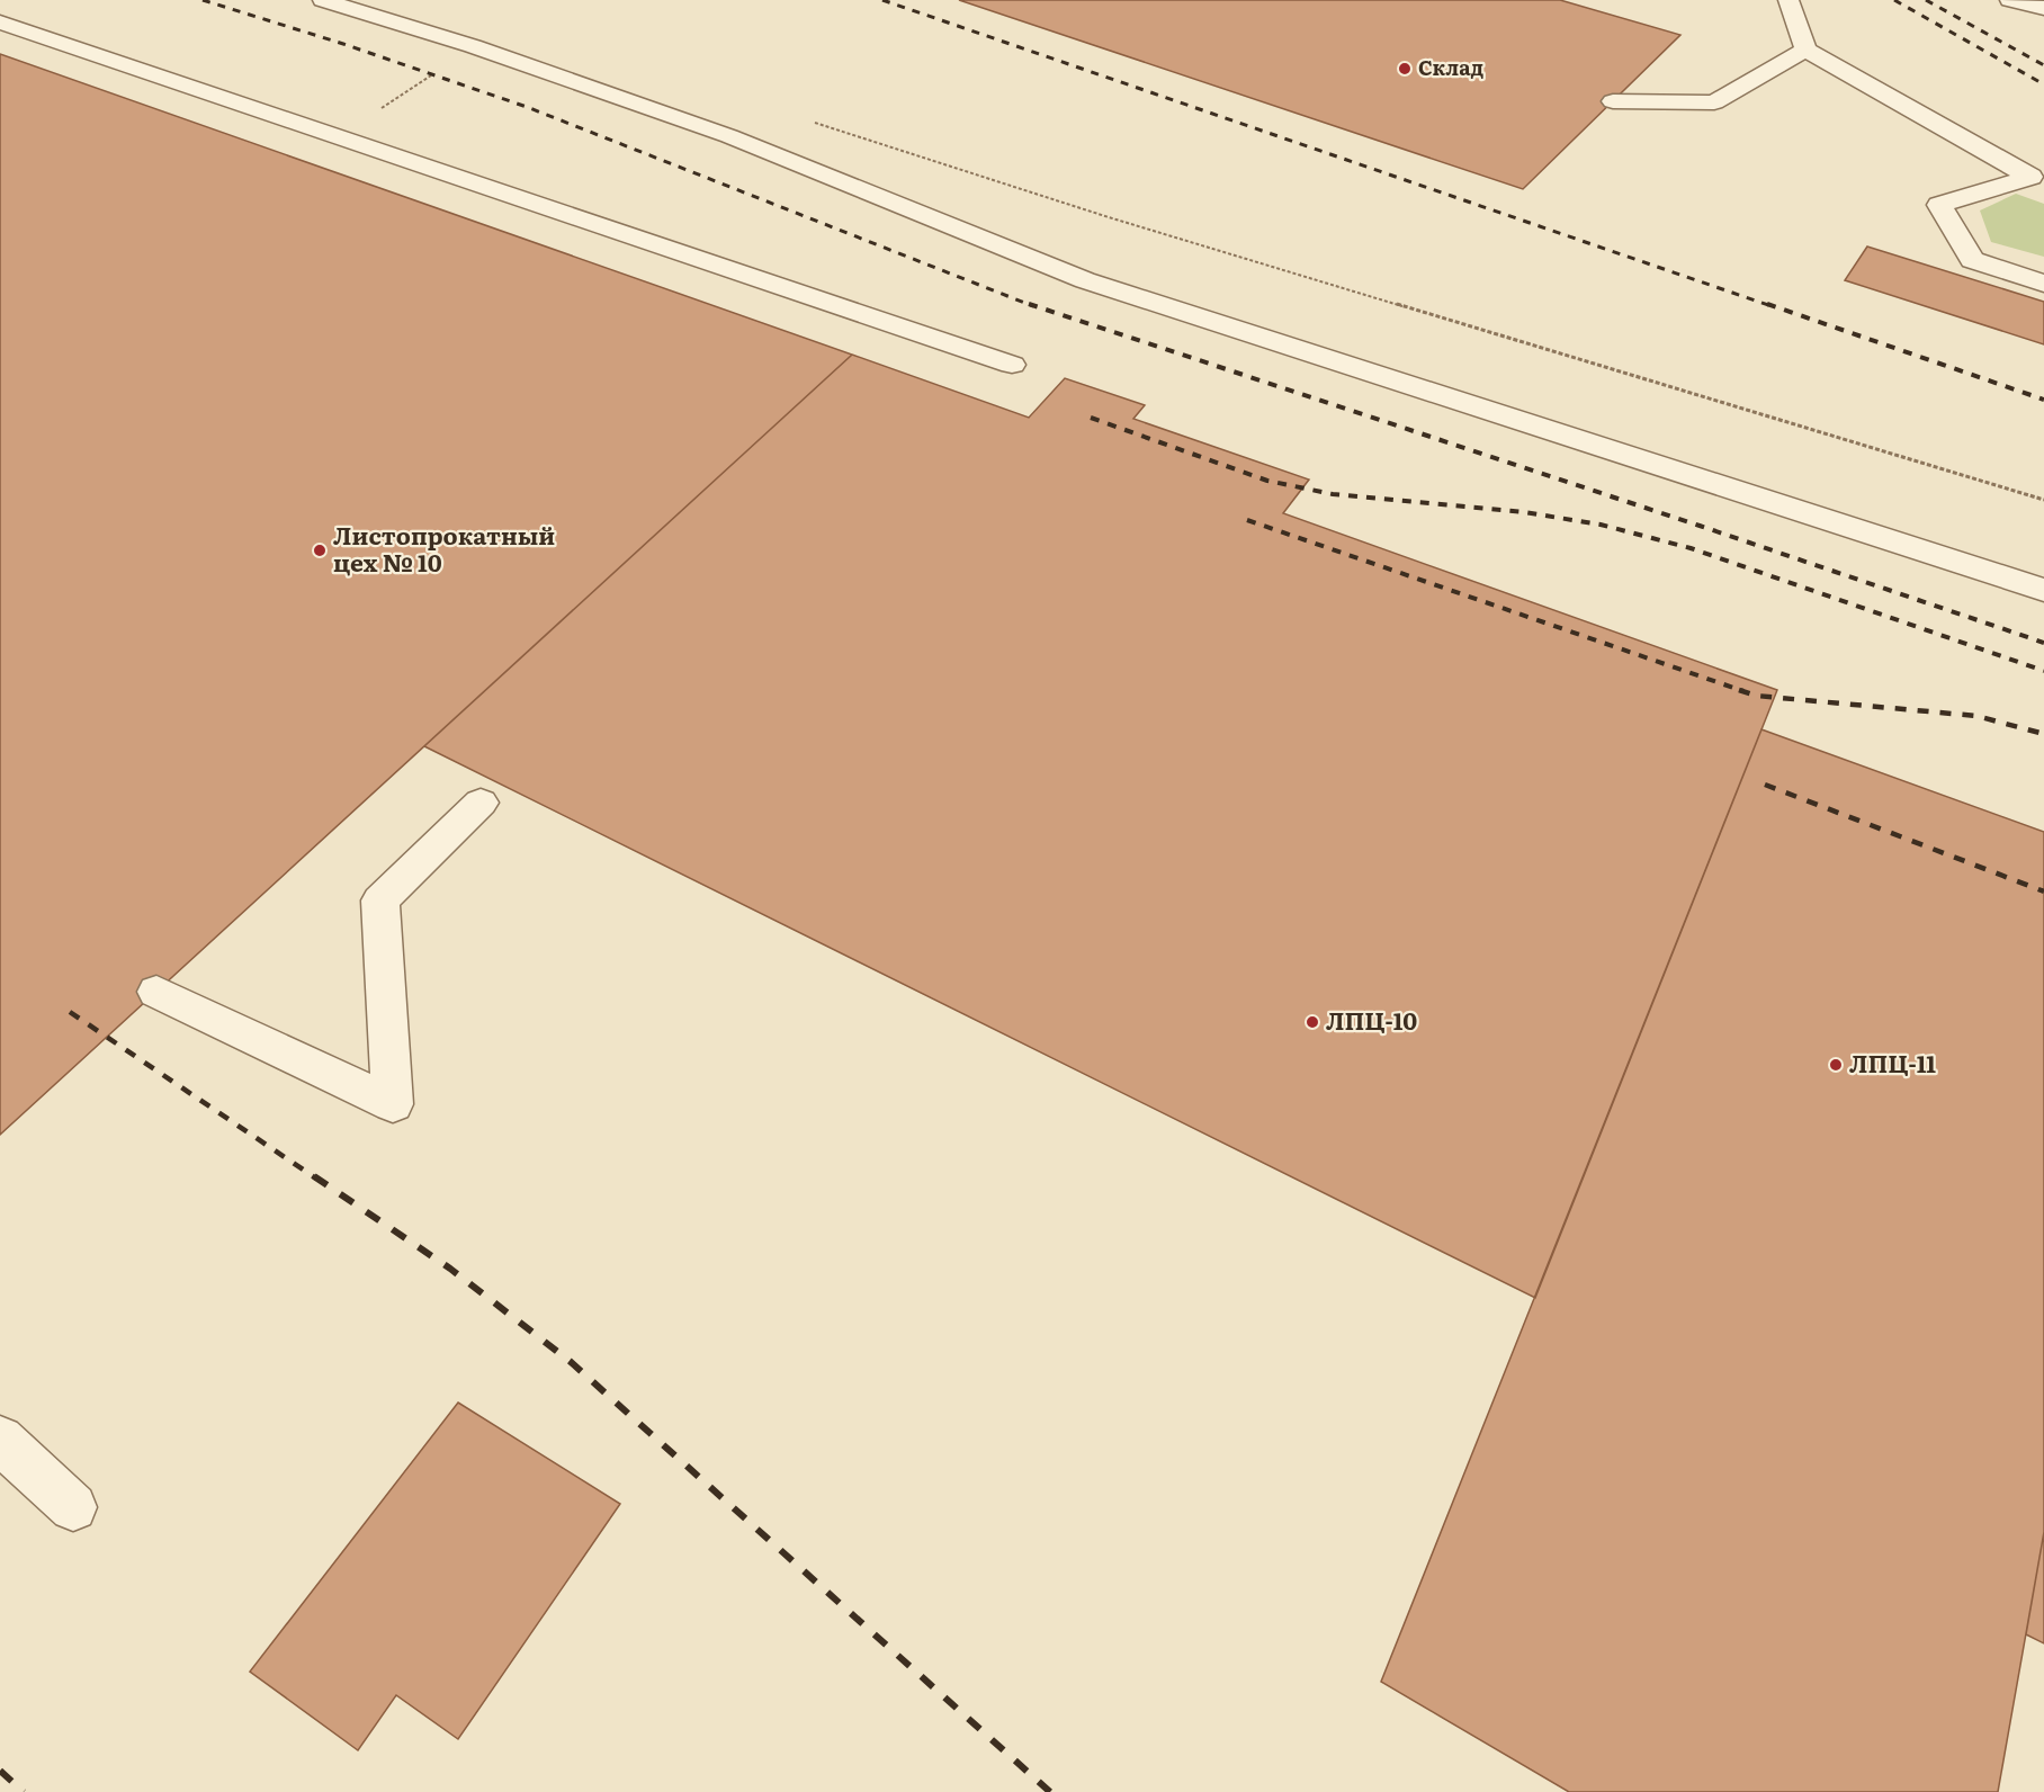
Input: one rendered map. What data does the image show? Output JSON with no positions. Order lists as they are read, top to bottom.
{
  "places": [
    "Склад",
    "Листопрокатный цех № 10",
    "ЛПЦ-10",
    "ЛПЦ-11"
  ]
}
